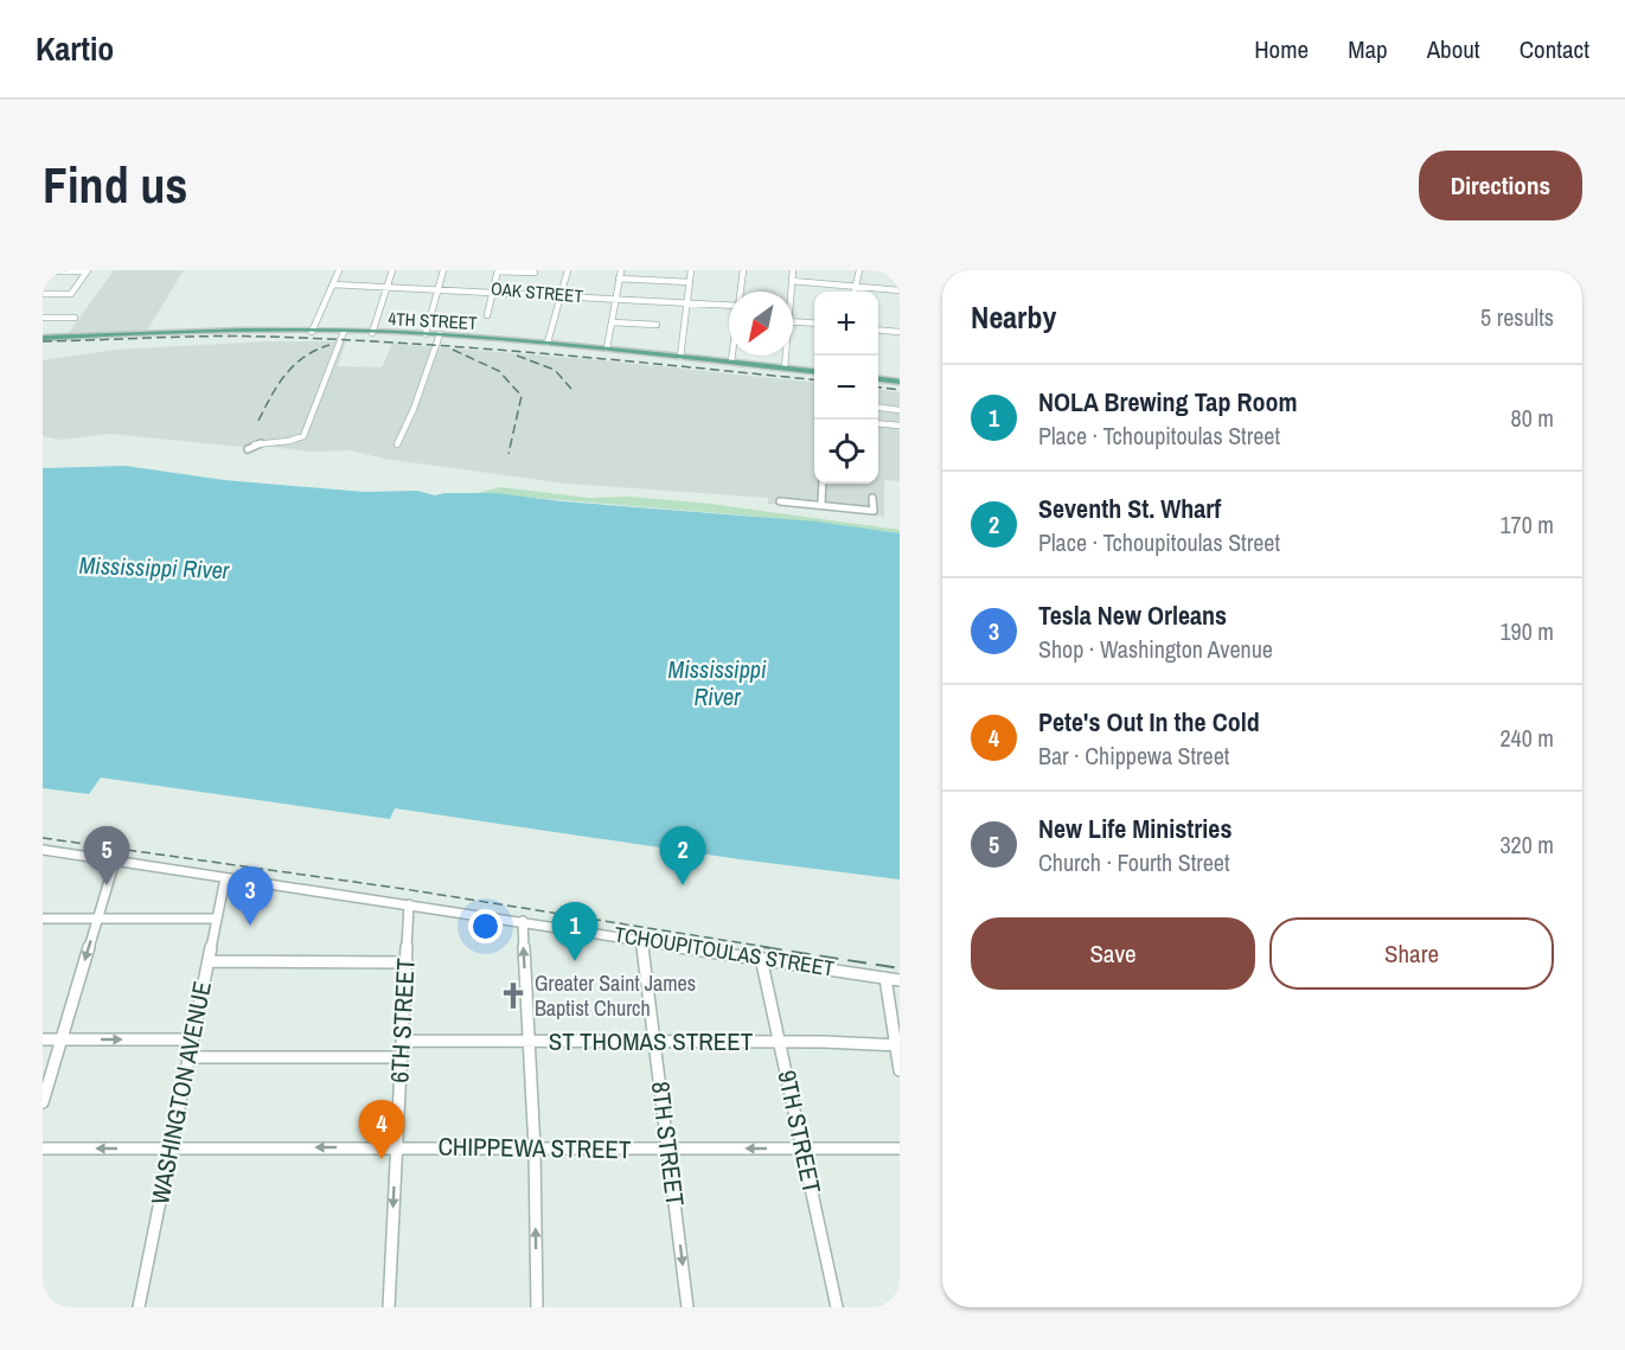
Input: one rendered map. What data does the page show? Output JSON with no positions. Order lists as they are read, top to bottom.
{
  "streets": {
    "main road": ["4TH STREET"],
    "street": [
      "OAK STREET",
      "TCHOUPITOULAS STREET",
      "6TH STREET",
      "ST THOMAS STREET",
      "WASHINGTON AVENUE",
      "9TH STREET",
      "8TH STREET",
      "CHIPPEWA STREET"
    ]
  },
  "crossings": [
    ["TCHOUPITOULAS STREET", "6TH STREET"],
    ["TCHOUPITOULAS STREET", "WASHINGTON AVENUE"],
    ["TCHOUPITOULAS STREET", "9TH STREET"],
    ["TCHOUPITOULAS STREET", "8TH STREET"],
    ["6TH STREET", "ST THOMAS STREET"],
    ["6TH STREET", "CHIPPEWA STREET"],
    ["ST THOMAS STREET", "9TH STREET"],
    ["ST THOMAS STREET", "8TH STREET"],
    ["WASHINGTON AVENUE", "CHIPPEWA STREET"],
    ["9TH STREET", "CHIPPEWA STREET"],
    ["8TH STREET", "CHIPPEWA STREET"]
  ],
  "one_way": ["6TH STREET", "8TH STREET", "CHIPPEWA STREET"],
  "water": ["Mississippi River"],
  "places": {
    "church": ["Greater Saint James Baptist Church"]
  },
  "north": "bottom left",
  "page": {
    "header": "Kartio",
    "nav": [
      "Home",
      "Map",
      "About",
      "Contact"
    ],
    "buttons": [
      "Directions",
      ["Save", "Share"]
    ],
    "title": "Find us",
    "heading": ["Nearby", "5 results"],
    "map_buttons": ["+", "−"],
    "list": [
      {
        "mark": "1",
        "name": "NOLA Brewing Tap Room",
        "note": "Place · Tchoupitoulas Street",
        "value": "80 m"
      },
      {
        "mark": "2",
        "name": "Seventh St. Wharf",
        "note": "Place · Tchoupitoulas Street",
        "value": "170 m"
      },
      {
        "mark": "3",
        "name": "Tesla New Orleans",
        "note": "Shop · Washington Avenue",
        "value": "190 m"
      },
      {
        "mark": "4",
        "name": "Pete's Out In the Cold",
        "note": "Bar · Chippewa Street",
        "value": "240 m"
      },
      {
        "mark": "5",
        "name": "New Life Ministries",
        "note": "Church · Fourth Street",
        "value": "320 m"
      }
    ],
    "pins": [
      "2",
      "5",
      "3",
      "1",
      "4"
    ]
  }
}
